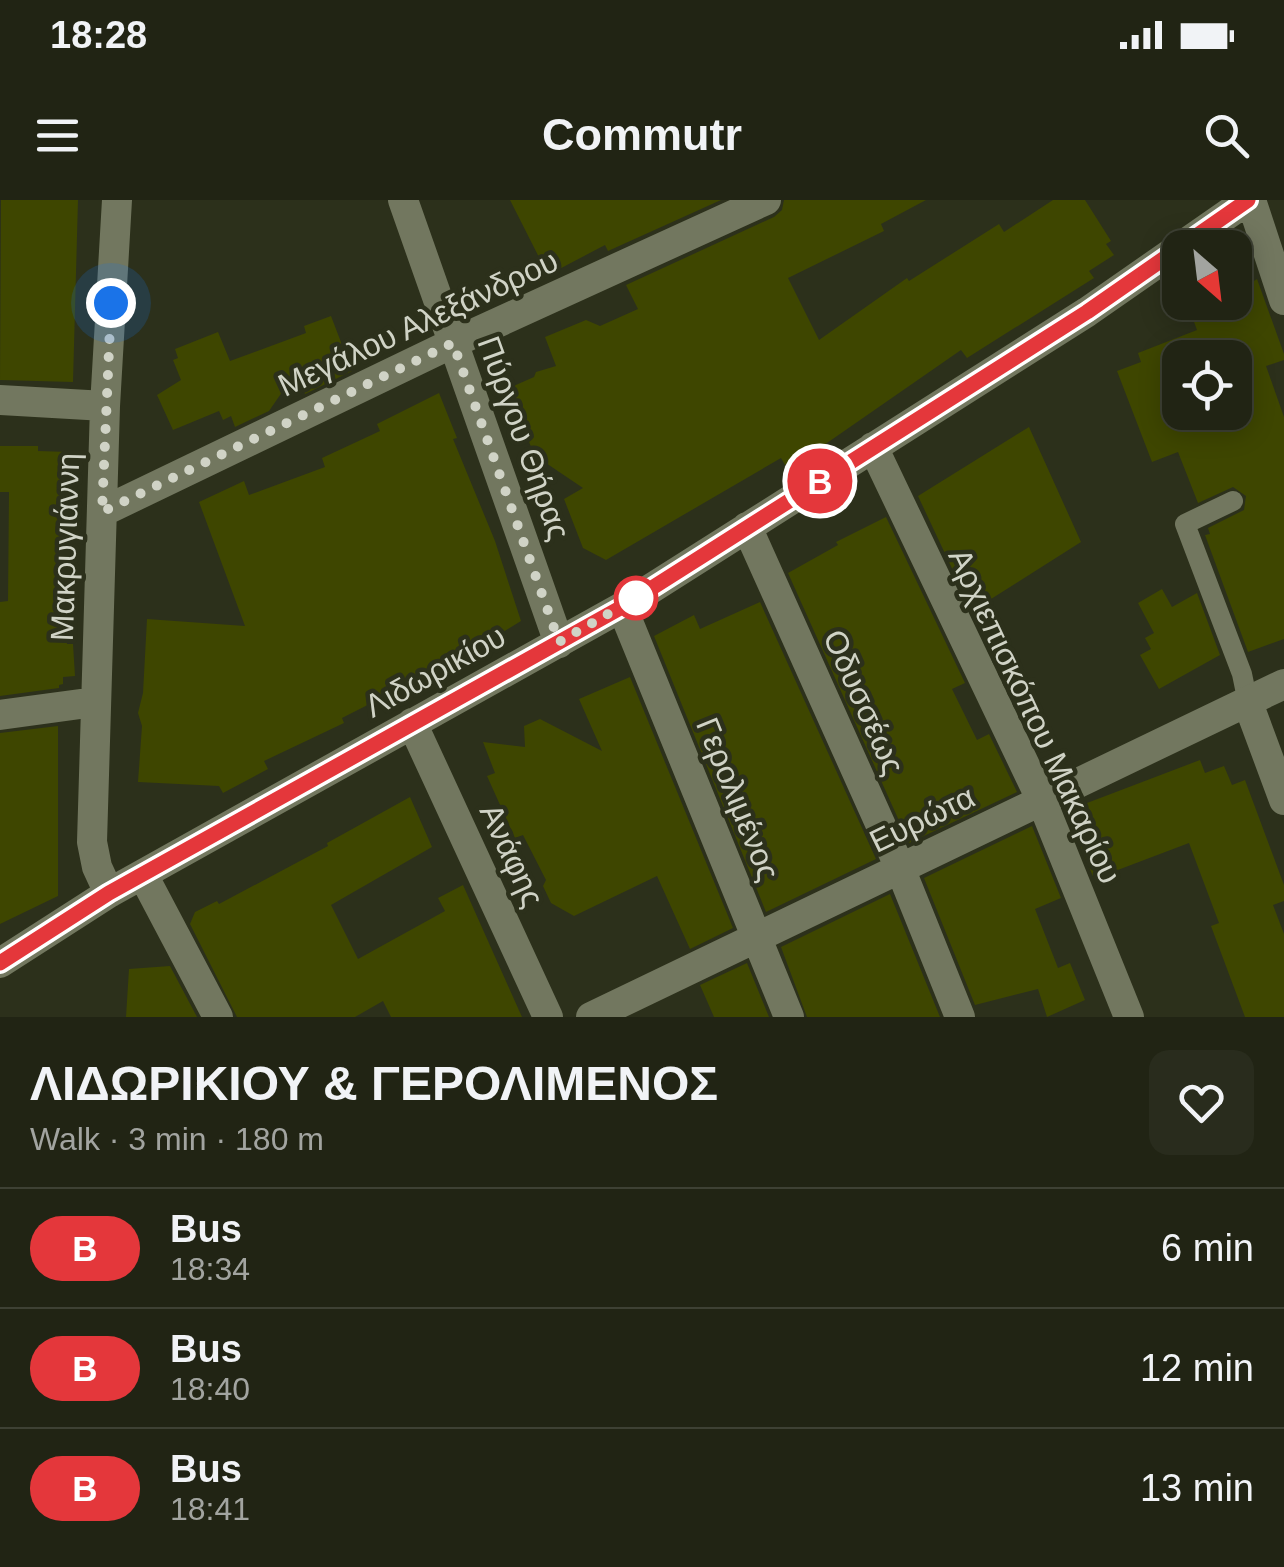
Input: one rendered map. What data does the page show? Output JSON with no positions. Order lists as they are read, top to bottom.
{
  "streets": {
    "street": [
      "Μεγάλου Αλεξάνδρου",
      "Πύργου Θήρας",
      "Μακρυγιάννη",
      "Λιδωρικίου",
      "Οδυσσέως",
      "Αρχιεπισκόπου Μακαρίου",
      "Γερολιμένος",
      "Ευρώτα",
      "Ανάφης"
    ]
  },
  "crossings": [
    ["Μεγάλου Αλεξάνδρου", "Πύργου Θήρας"],
    ["Μεγάλου Αλεξάνδρου", "Μακρυγιάννη"],
    ["Πύργου Θήρας", "Λιδωρικίου"],
    ["Μακρυγιάννη", "Λιδωρικίου"],
    ["Λιδωρικίου", "Οδυσσέως"],
    ["Λιδωρικίου", "Αρχιεπισκόπου Μακαρίου"],
    ["Λιδωρικίου", "Γερολιμένος"],
    ["Λιδωρικίου", "Ανάφης"],
    ["Οδυσσέως", "Ευρώτα"],
    ["Αρχιεπισκόπου Μακαρίου", "Ευρώτα"],
    ["Γερολιμένος", "Ευρώτα"]
  ],
  "lines": ["bus line Β"],
  "north": "bottom right",
  "page": {
    "status": "18:28",
    "header": "Commutr",
    "on_map": "Β",
    "heading": ["ΛΙΔΩΡΙΚΙΟΥ & ΓΕΡΟΛΙΜΕΝΟΣ", "Walk · 3 min · 180 m"],
    "list": [
      {
        "mark": "Β",
        "name": "Bus",
        "note": "18:34",
        "value": "6 min"
      },
      {
        "mark": "Β",
        "name": "Bus",
        "note": "18:40",
        "value": "12 min"
      },
      {
        "mark": "Β",
        "name": "Bus",
        "note": "18:41",
        "value": "13 min"
      }
    ]
  }
}
